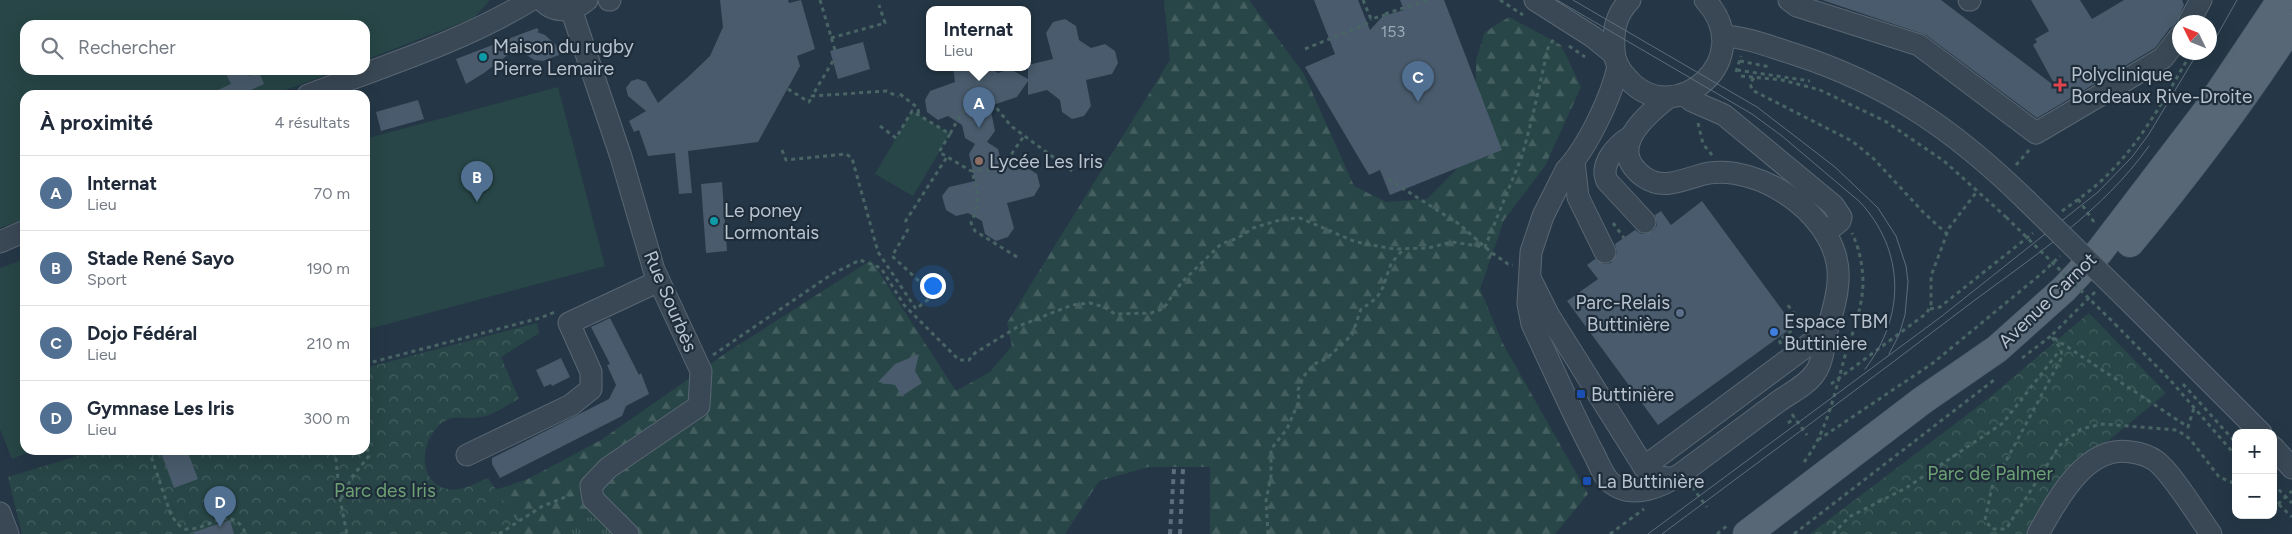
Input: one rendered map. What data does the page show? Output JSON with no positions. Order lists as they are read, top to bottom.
{
  "streets": {
    "main road": ["Avenue Carnot"],
    "street": ["Rue Sourbès"]
  },
  "parks": ["Parc de Palmer", "Parc des Iris"],
  "places": {
    "other": [
      "Maison du rugby Pierre Lemaire",
      "Lycée Les Iris",
      "Le poney Lormontais",
      "Parc-Relais Buttinière",
      "Espace TBM Buttinière"
    ],
    "health": ["Polyclinique Bordeaux Rive-Droite"],
    "transit": ["Buttinière", "La Buttinière"]
  },
  "house_numbers": ["153"],
  "north": "top left",
  "page": {
    "popup": ["Internat", "Lieu"],
    "search": "Rechercher",
    "pins": [
      "C",
      "A",
      "B",
      "D"
    ],
    "heading": ["À proximité", "4 résultats"],
    "list": [
      {
        "mark": "A",
        "name": "Internat",
        "note": "Lieu",
        "value": "70 m"
      },
      {
        "mark": "B",
        "name": "Stade René Sayo",
        "note": "Sport",
        "value": "190 m"
      },
      {
        "mark": "C",
        "name": "Dojo Fédéral",
        "note": "Lieu",
        "value": "210 m"
      },
      {
        "mark": "D",
        "name": "Gymnase Les Iris",
        "note": "Lieu",
        "value": "300 m"
      }
    ],
    "map_buttons": ["+", "−"]
  }
}
